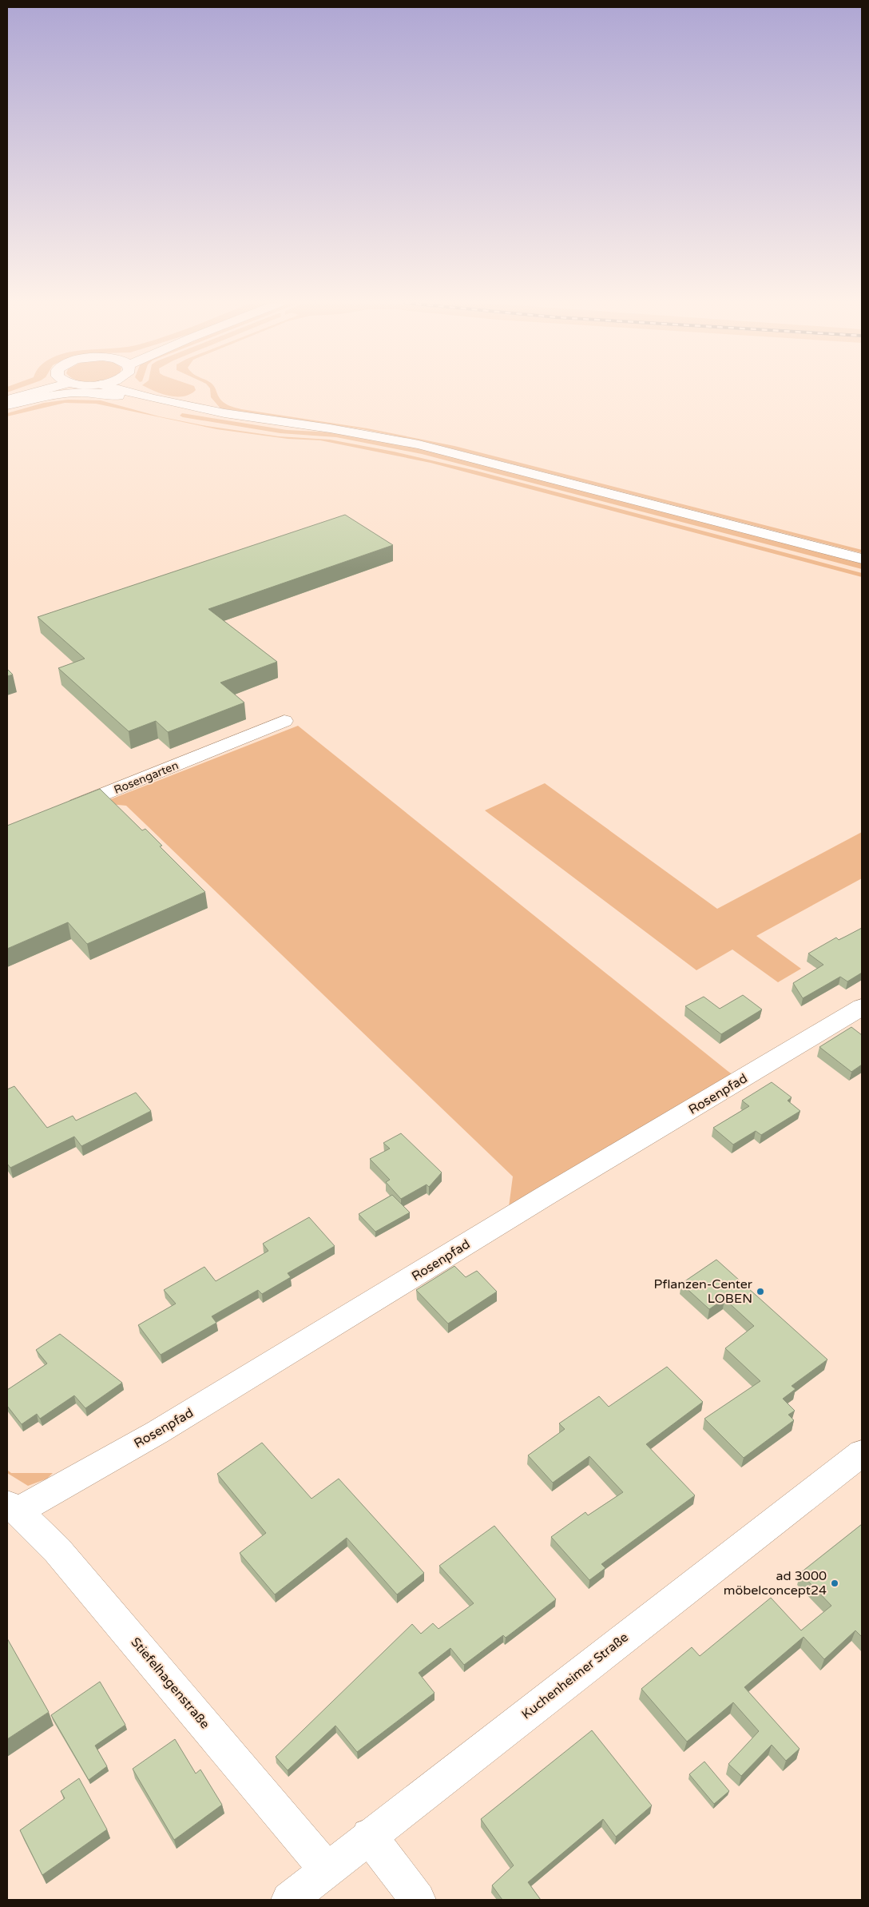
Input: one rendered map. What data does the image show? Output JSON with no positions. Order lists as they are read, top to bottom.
{
  "streets": {
    "street": [
      "Rosengarten",
      "Rosenpfad",
      "Kuchenheimer Straße",
      "Stiefelhagenstraße"
    ]
  },
  "crossings": [
    ["Rosenpfad", "Stiefelhagenstraße"],
    ["Kuchenheimer Straße", "Stiefelhagenstraße"]
  ],
  "places": ["Pflanzen-Center LOBEN", "ad 3000 möbelconcept24"]
}
